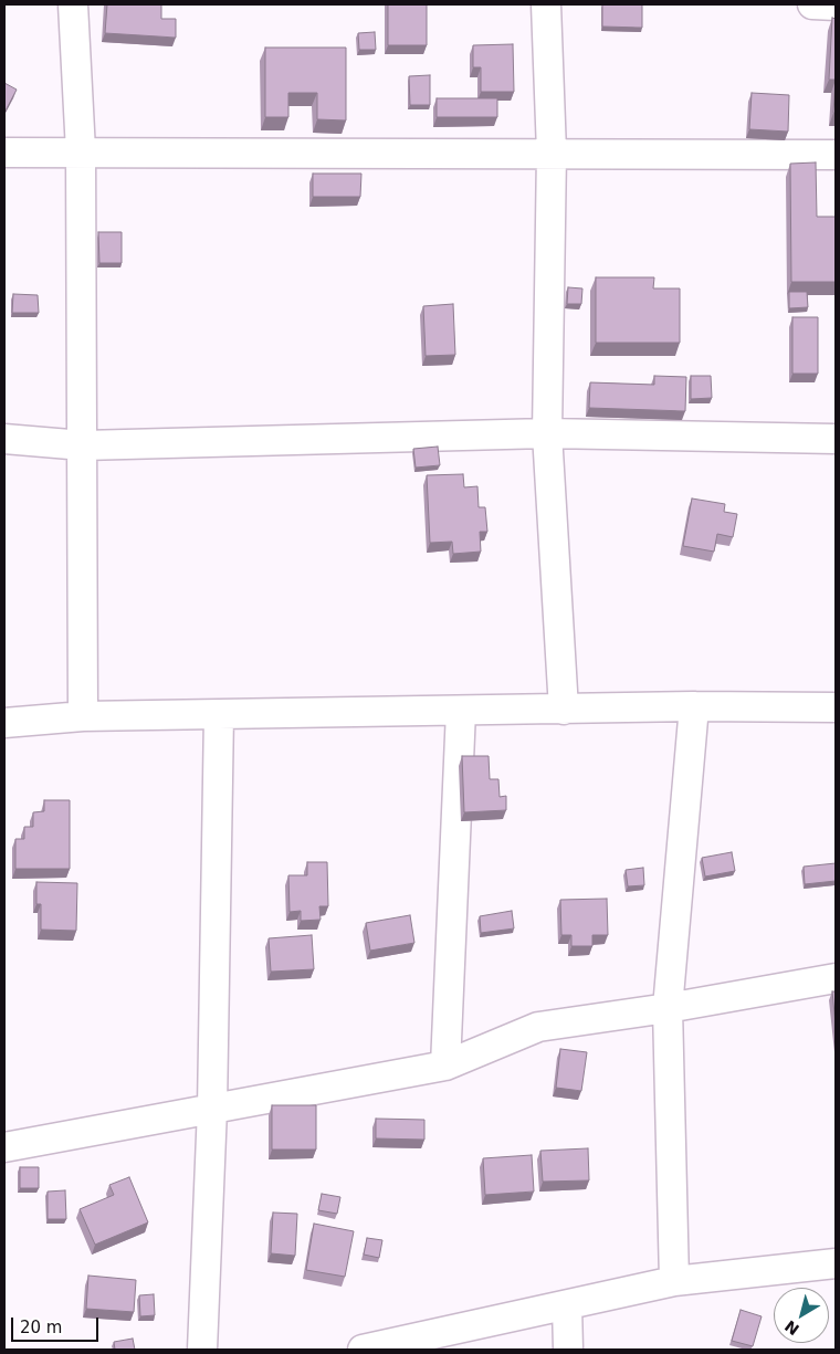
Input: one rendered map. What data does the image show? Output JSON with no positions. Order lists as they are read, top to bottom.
{
  "scale_bar": "20 m",
  "north": "bottom left"
}
